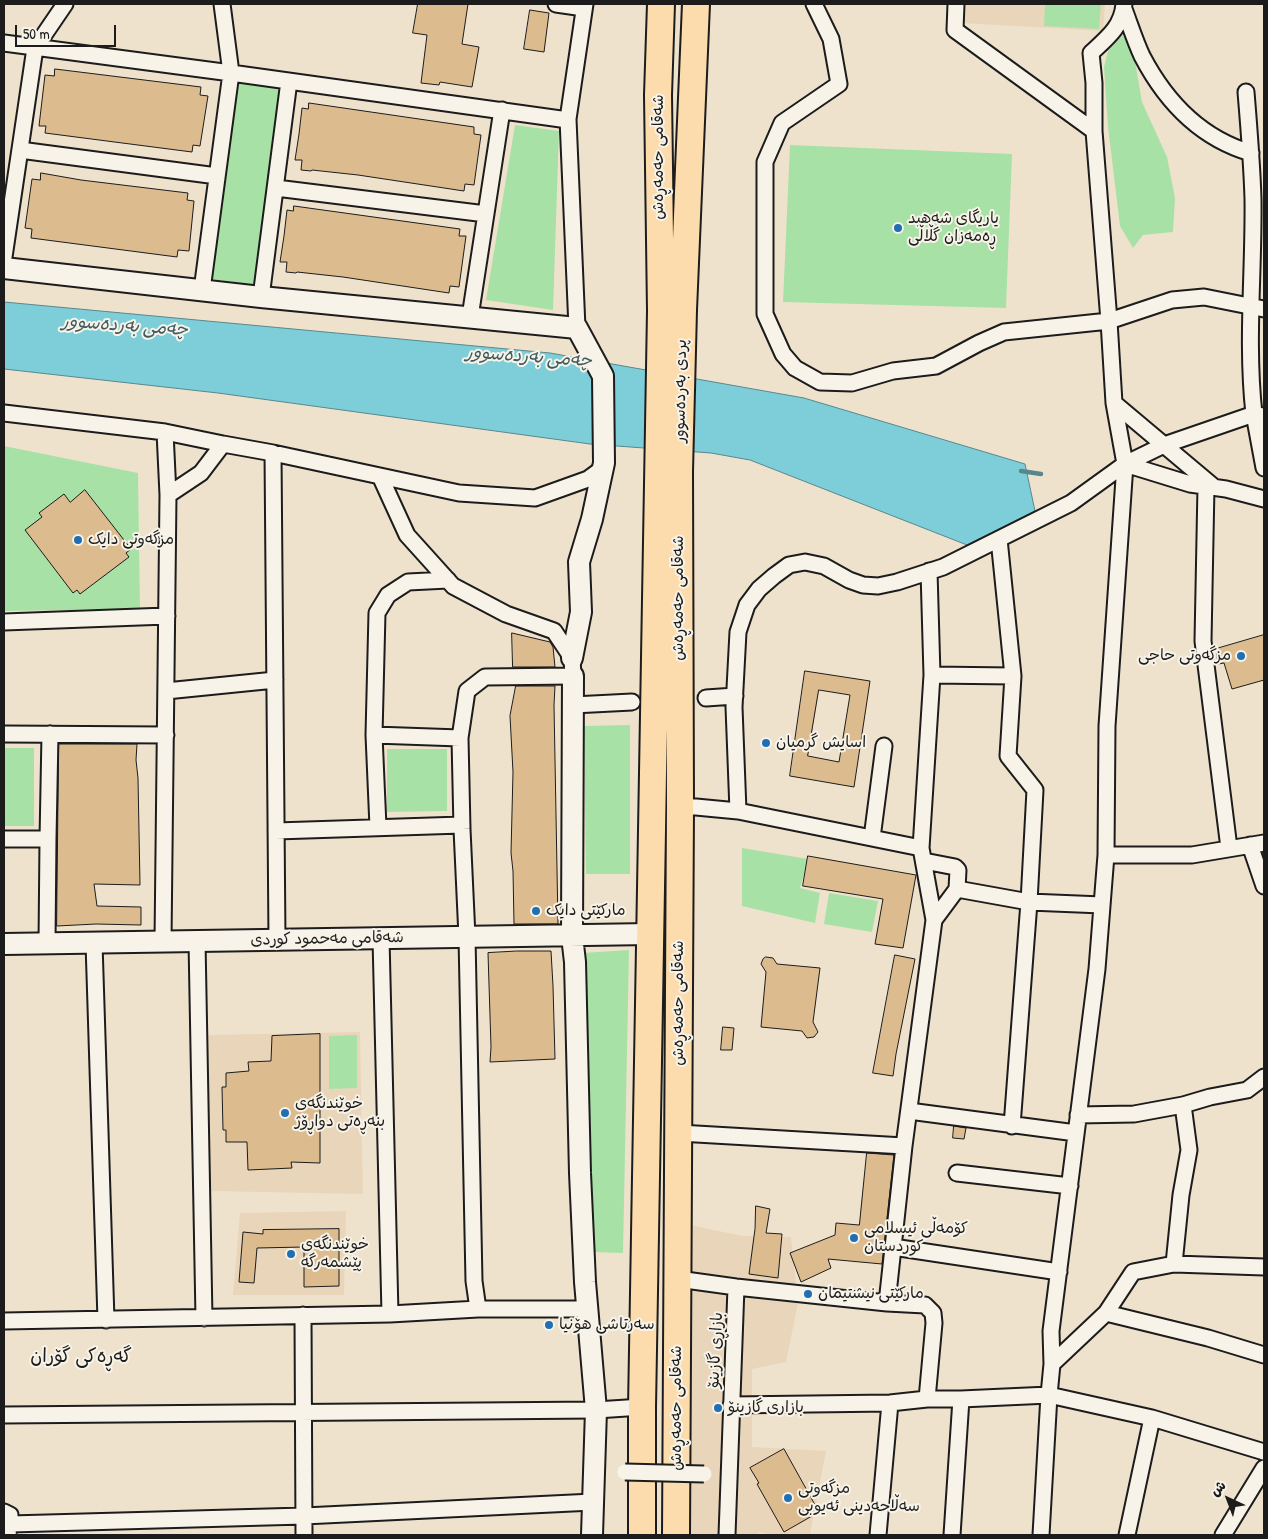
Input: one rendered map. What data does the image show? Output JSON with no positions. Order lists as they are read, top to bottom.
{
  "streets": {
    "highway": ["شەقامی حەمەڕەش", "پردی بەردەسوور"],
    "street": ["شەقامی مەحمود کوردی", "بازاڕی گازینۆ"]
  },
  "crossings": [
    ["شەقامی حەمەڕەش", "پردی بەردەسوور"],
    ["شەقامی حەمەڕەش", "شەقامی مەحمود کوردی"]
  ],
  "districts": ["گەڕەکی گۆران"],
  "water": ["چەمی بەردەسوور"],
  "places": [
    "یاریگای شەهید ڕەمەزان گڵاڵی",
    "مزگەوتی دایک",
    "مزگەوتی حاجی",
    "اسايش گرميان",
    "مارکێتی دایک",
    "خوێندنگەی بنەڕەتی دواڕۆژ",
    "کۆمەڵی ئیسلامی کوردستان",
    "خوێندنگەی پێشمەرگە",
    "مارکێتی نیشتیمان",
    "سەرتاشی هۆنیا",
    "بازاری گازینۆ",
    "مزگەوتی سەڵاحەدینی ئەیوبی"
  ],
  "scale_bar": "50 m",
  "north": "top left"
}
